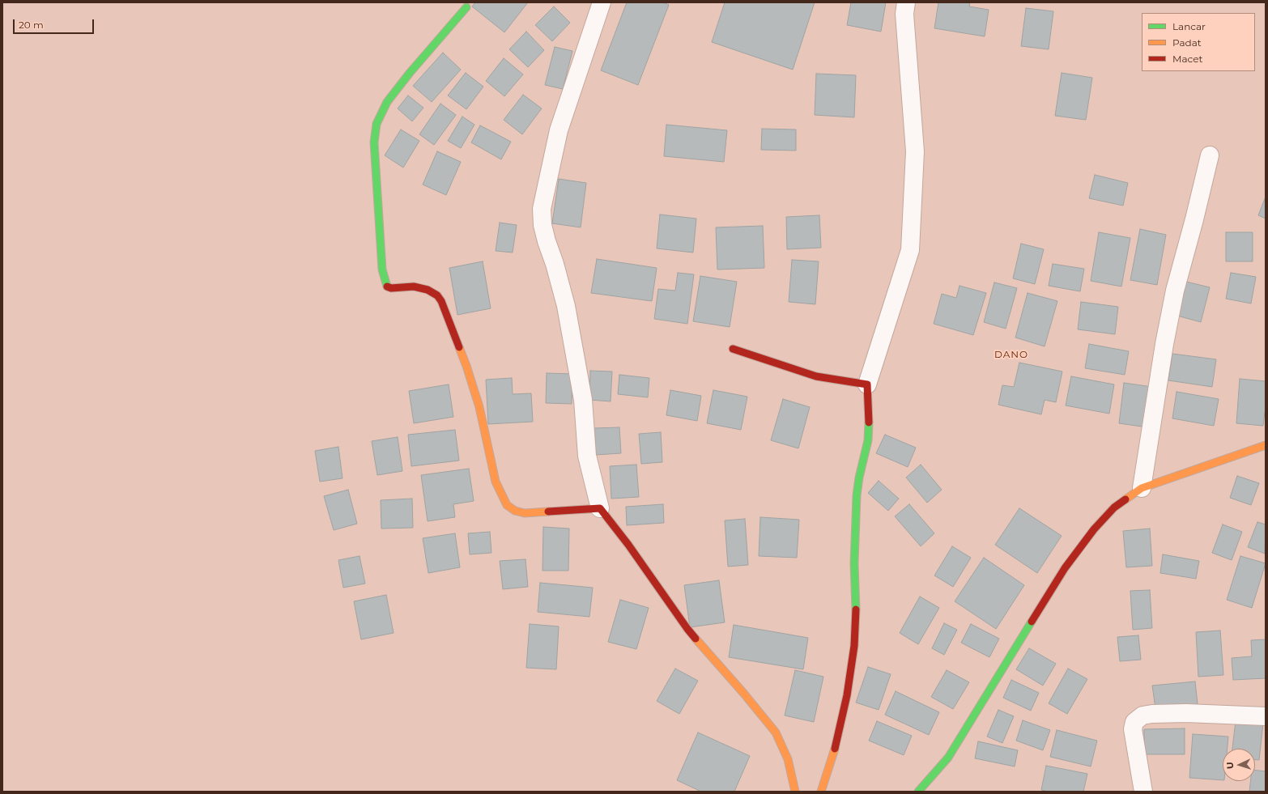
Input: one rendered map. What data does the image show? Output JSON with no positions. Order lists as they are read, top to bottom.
{
  "districts": ["DANO"],
  "legend": ["Lancar", "Padat", "Macet"],
  "scale_bar": "20 m",
  "north": "left"
}
